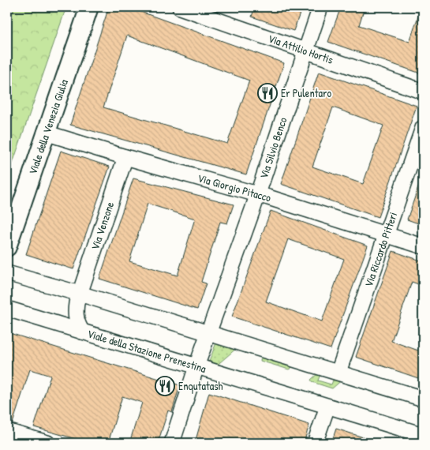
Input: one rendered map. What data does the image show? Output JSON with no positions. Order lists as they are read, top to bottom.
{
  "streets": {
    "street": [
      "Via Attilio Hortis",
      "Viale della Venezia Giulia",
      "Via Silvio Benco",
      "Via Giorgio Pitacco",
      "Via Venzone",
      "Via Riccardo Pitteri",
      "Viale della Stazione Prenestina"
    ]
  },
  "crossings": [
    ["Via Attilio Hortis", "Via Silvio Benco"],
    ["Viale della Venezia Giulia", "Via Giorgio Pitacco"],
    ["Via Silvio Benco", "Via Giorgio Pitacco"],
    ["Via Silvio Benco", "Viale della Stazione Prenestina"],
    ["Via Giorgio Pitacco", "Via Venzone"],
    ["Via Giorgio Pitacco", "Via Riccardo Pitteri"],
    ["Via Venzone", "Viale della Stazione Prenestina"]
  ],
  "places": {
    "restaurant": ["Er Pulentaro", "Enqutatash"]
  }
}
